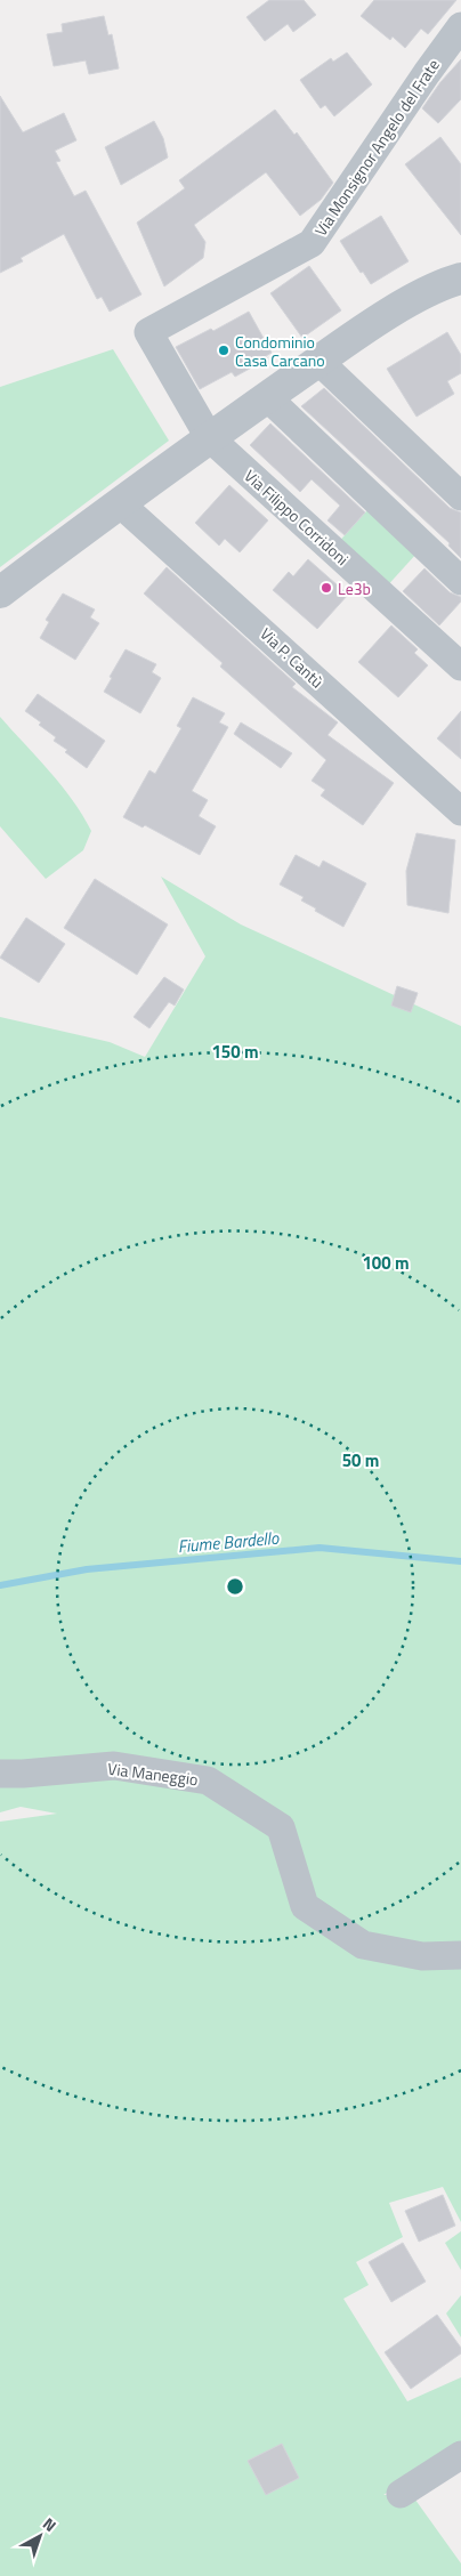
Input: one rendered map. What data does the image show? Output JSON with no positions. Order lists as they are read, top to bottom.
{
  "streets": {
    "street": [
      "Via Monsignor Angelo del Frate",
      "Via Filippo Corridoni",
      "Via P. Cantù",
      "Via Maneggio"
    ]
  },
  "crossings": [
    ["Via Monsignor Angelo del Frate", "Via Filippo Corridoni"]
  ],
  "water": ["Fiume Bardello"],
  "places": ["Condominio Casa Carcano", "Le3b"],
  "north": "top right",
  "rings": ["150 m", "100 m", "50 m"]
}
